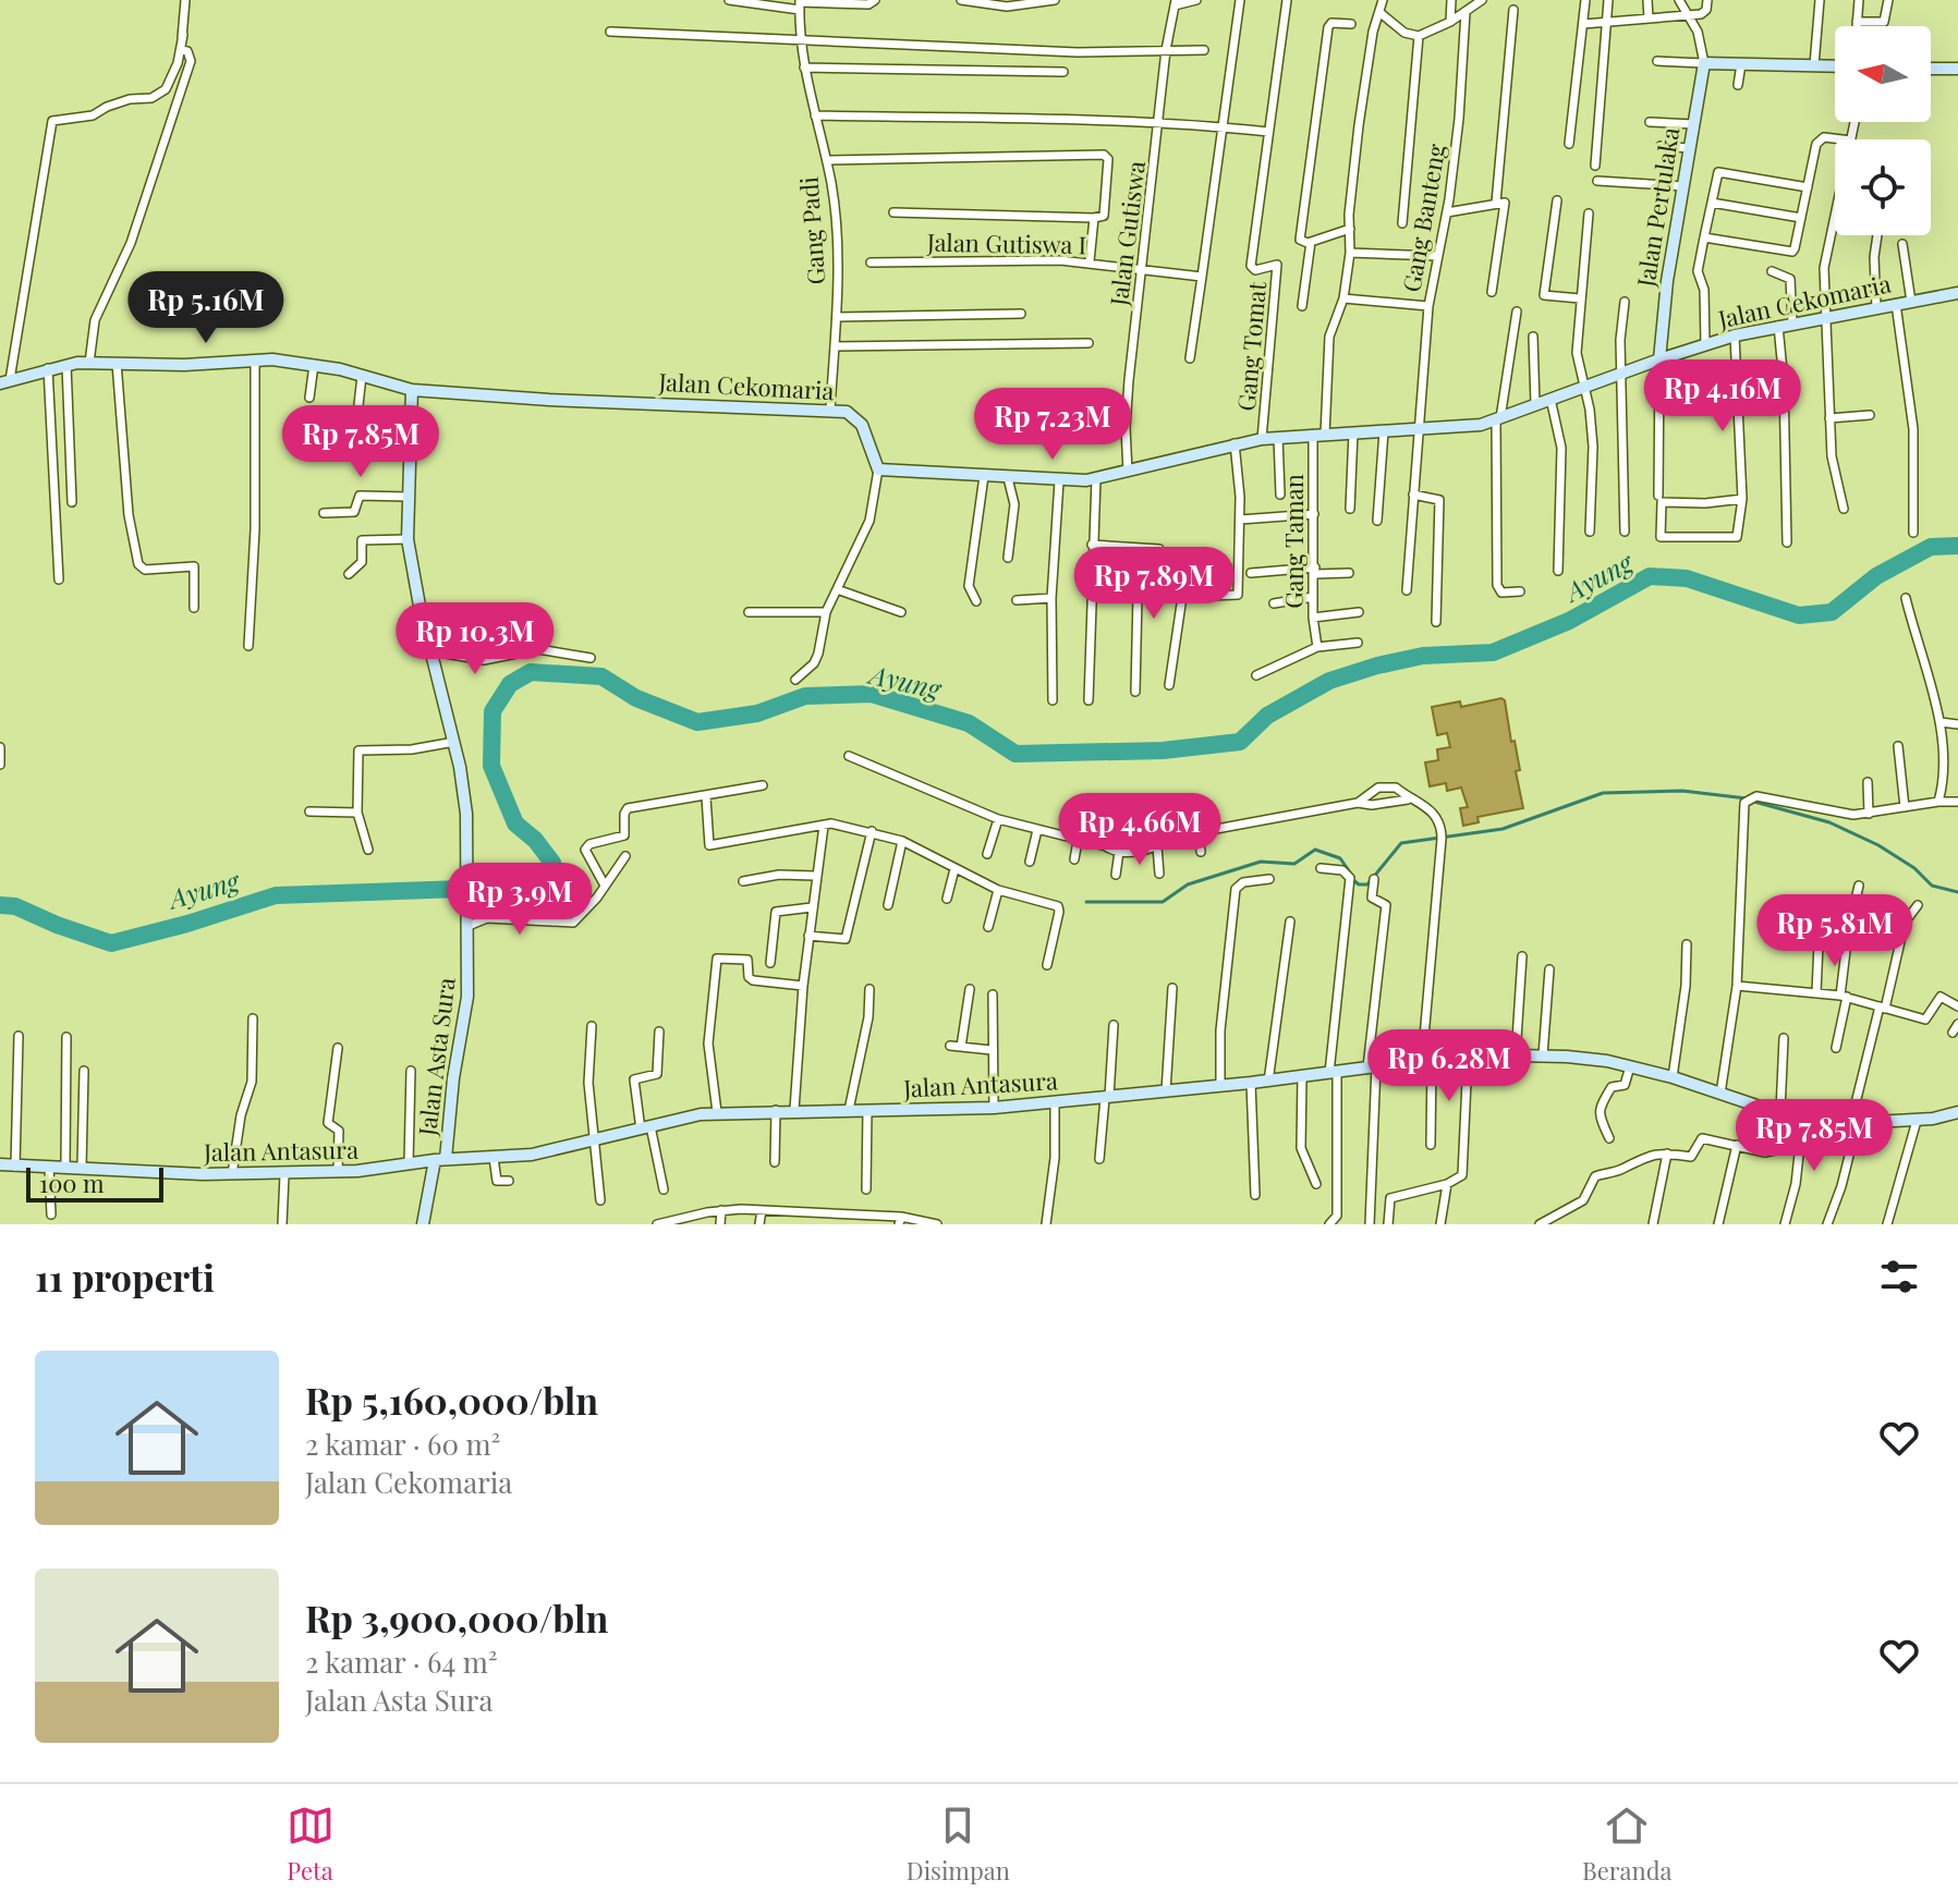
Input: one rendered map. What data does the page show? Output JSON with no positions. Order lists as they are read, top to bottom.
{
  "streets": {
    "street": [
      "Jalan Pertulaka",
      "Gang Banteng",
      "Gang Padi",
      "Jalan Gutiswa",
      "Jalan Gutiswa I",
      "Jalan Cekomaria",
      "Gang Tomat",
      "Gang Taman",
      "Jalan Asta Sura",
      "Jalan Antasura"
    ]
  },
  "crossings": [
    ["Jalan Pertulaka", "Jalan Cekomaria"],
    ["Gang Banteng", "Jalan Cekomaria"],
    ["Gang Padi", "Jalan Cekomaria"],
    ["Jalan Gutiswa", "Jalan Gutiswa I"],
    ["Jalan Gutiswa", "Jalan Cekomaria"],
    ["Jalan Cekomaria", "Gang Tomat"],
    ["Jalan Cekomaria", "Gang Taman"],
    ["Jalan Cekomaria", "Jalan Asta Sura"],
    ["Jalan Asta Sura", "Jalan Antasura"]
  ],
  "water": ["Ayung"],
  "scale_bar": "100 m",
  "north": "left",
  "page": {
    "price": [
      "Rp 5.16M",
      "Rp 4.16M",
      "Rp 7.23M",
      "Rp 7.85M",
      "Rp 7.89M",
      "Rp 10.3M",
      "Rp 4.66M",
      "Rp 3.9M",
      "Rp 5.81M",
      "Rp 6.28M",
      "Rp 7.85M"
    ],
    "scale": "100 m",
    "heading": "11 properti",
    "list": [
      {
        "name": "Rp 5,160,000/bln",
        "note": "2 kamar · 60 m² · Jalan Cekomaria"
      },
      {
        "name": "Rp 3,900,000/bln",
        "note": "2 kamar · 64 m² · Jalan Asta Sura"
      }
    ],
    "tabs": ["Peta", "Disimpan", "Beranda"]
  }
}
